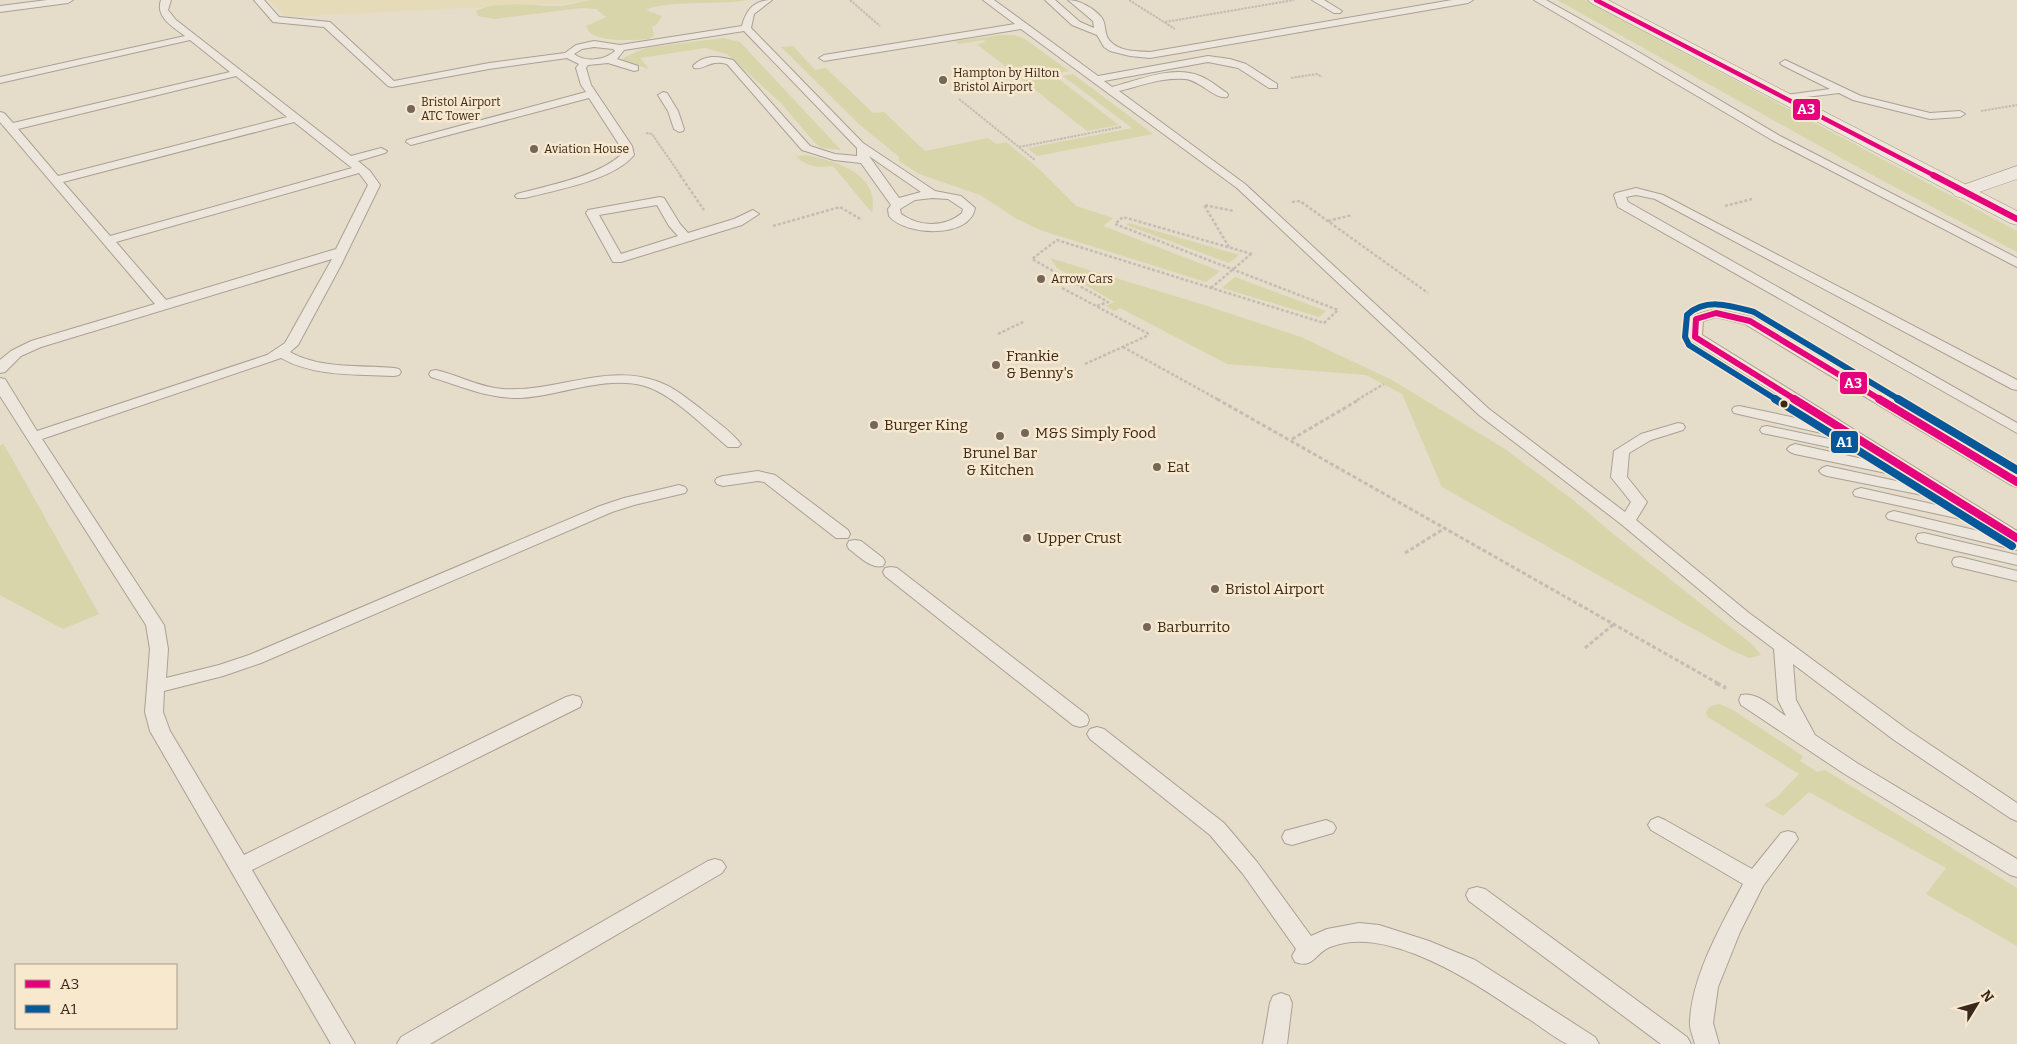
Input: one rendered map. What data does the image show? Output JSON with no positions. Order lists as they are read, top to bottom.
{
  "places": [
    "Hampton by Hilton Bristol Airport",
    "Bristol Airport ATC Tower",
    "Aviation House",
    "Arrow Cars",
    "Frankie & Benny's",
    "Burger King",
    "M&S Simply Food",
    "Brunel Bar & Kitchen",
    "Eat",
    "Upper Crust",
    "Bristol Airport",
    "Barburrito"
  ],
  "lines": ["transit line A3", "transit line A1"],
  "legend": ["A3", "A1"],
  "north": "top right"
}
